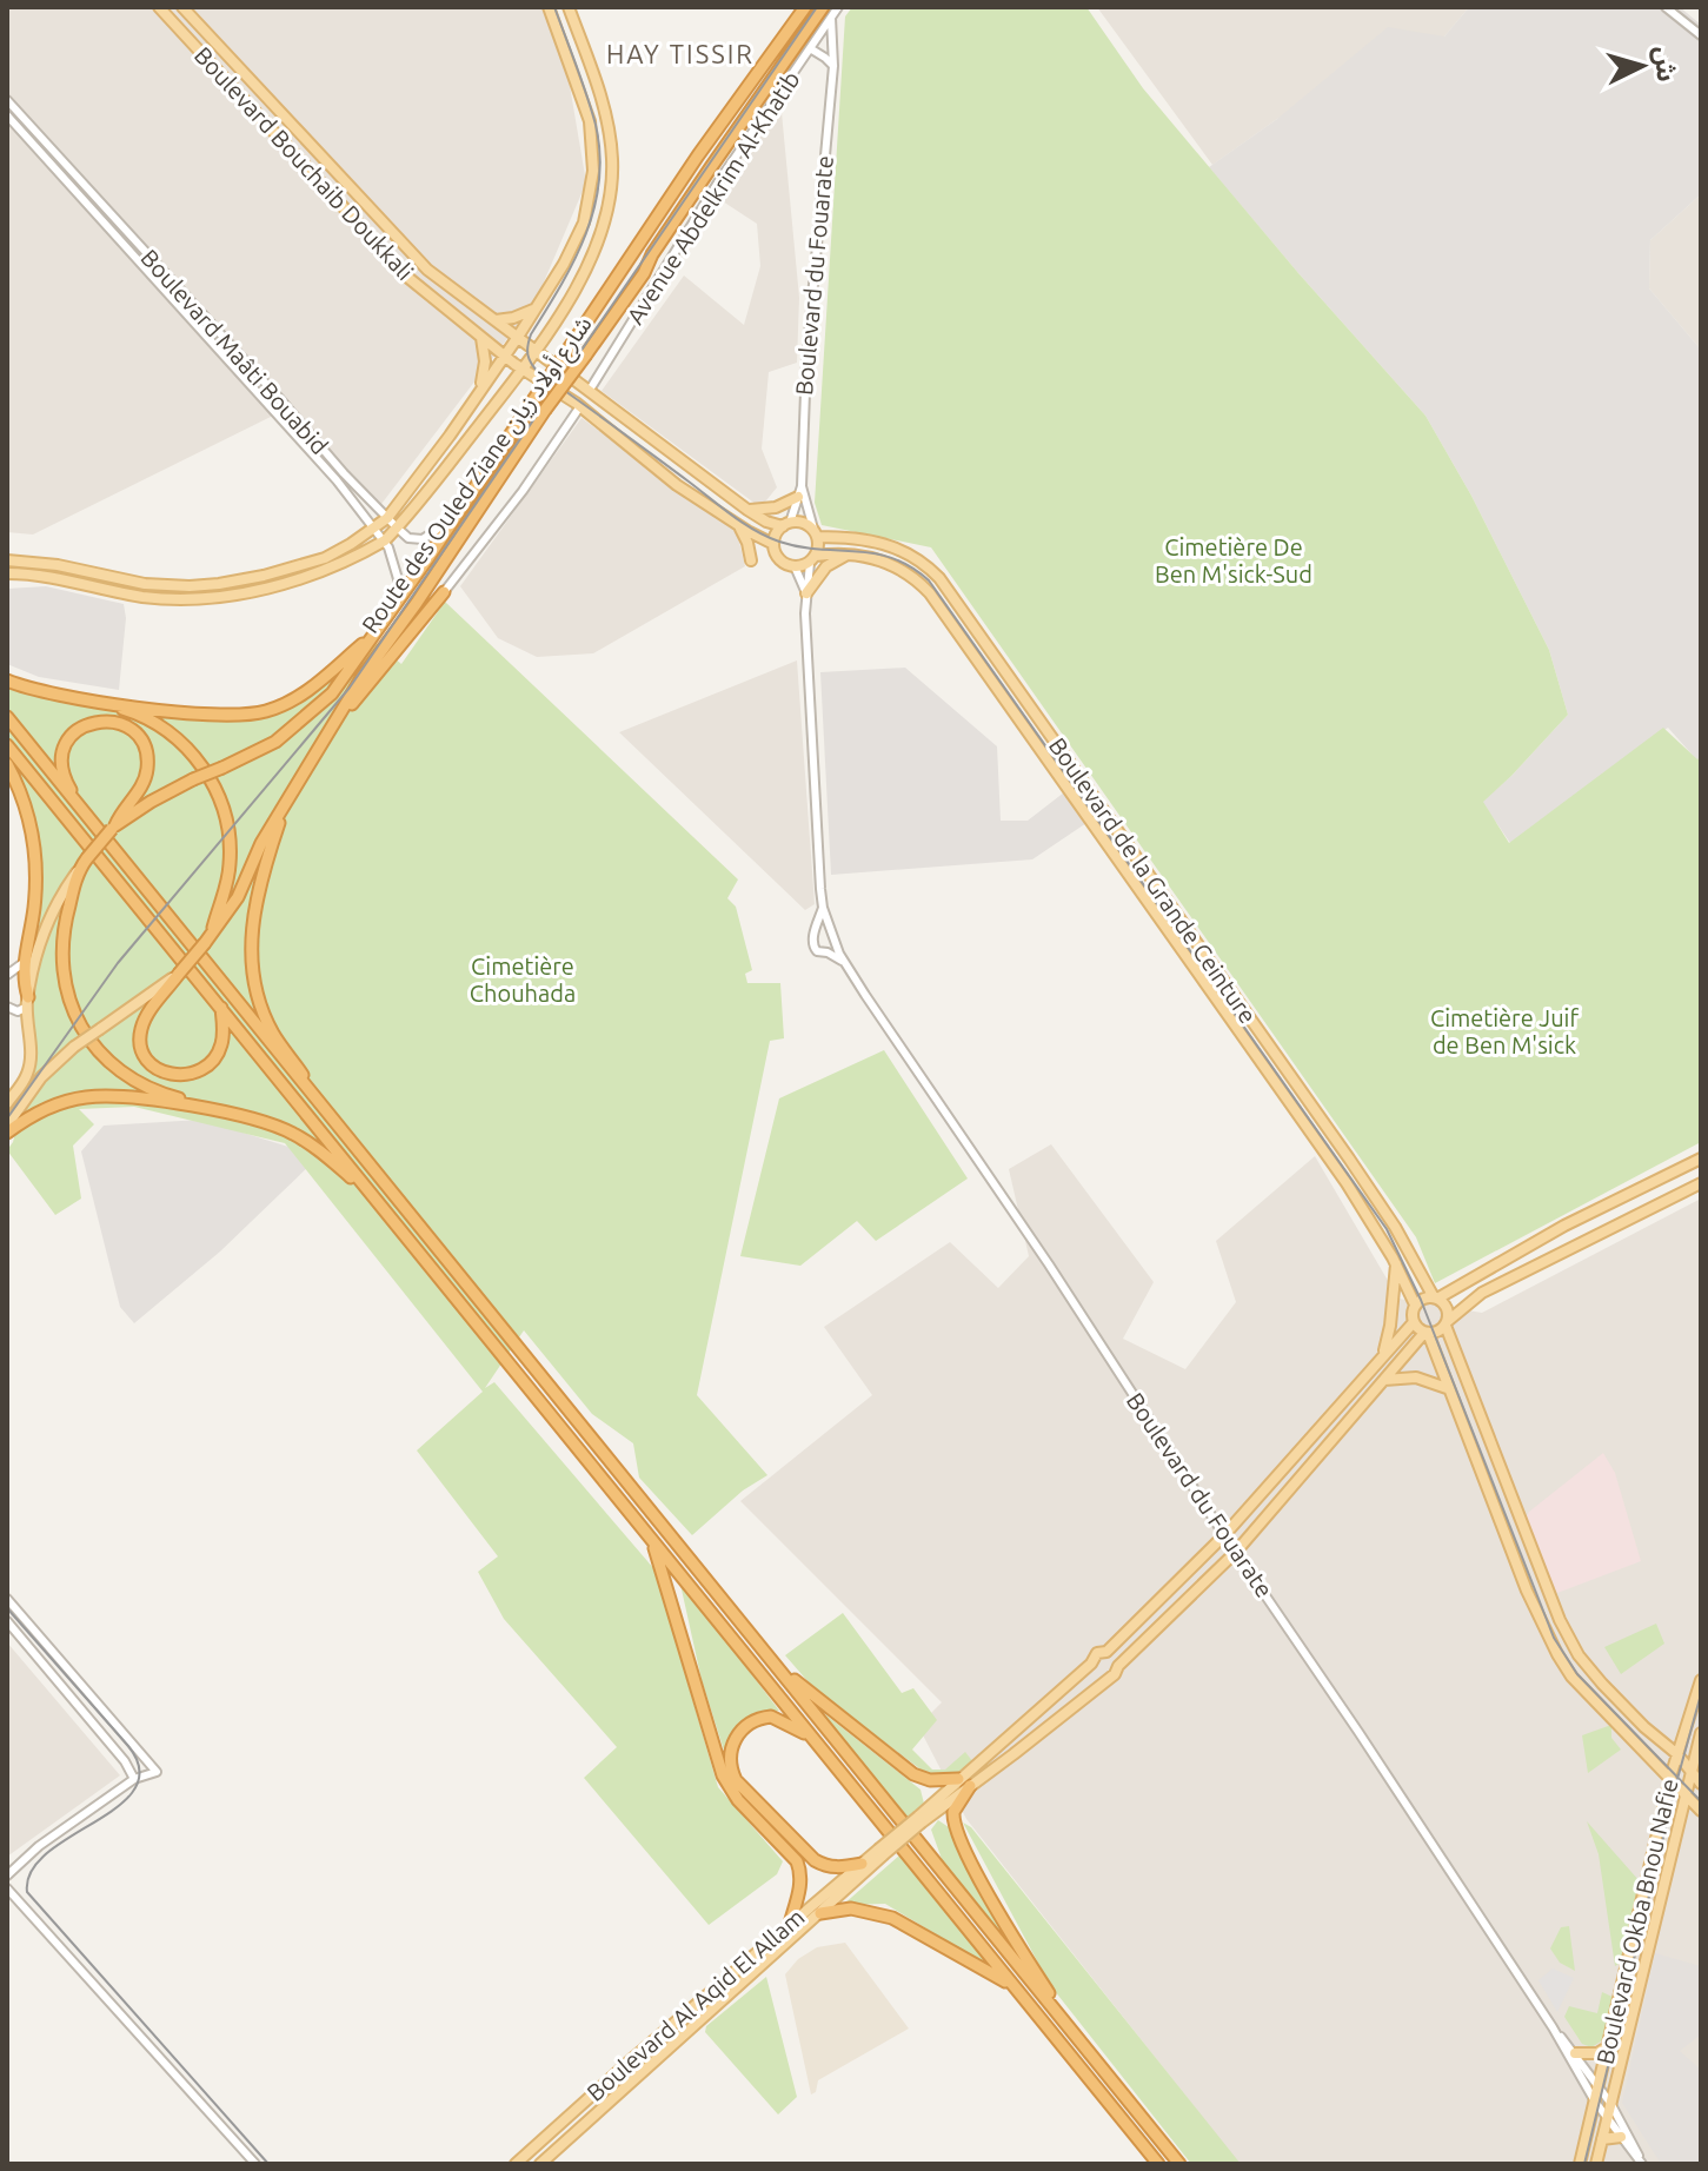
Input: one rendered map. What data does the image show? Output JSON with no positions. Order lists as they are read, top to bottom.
{
  "streets": {
    "highway": ["Route des Ouled Ziane شارع أولاد زيان"],
    "main road": [
      "Boulevard Bouchaib Doukkali",
      "Boulevard de la Grande Ceinture",
      "Boulevard Okba Bnou Nafie",
      "Boulevard Al Aqid El Allam"
    ],
    "street": ["Avenue Abdelkrim Al-Khatib", "Boulevard du Fouarate", "Boulevard Maâti Bouabid"]
  },
  "crossings": [
    ["Boulevard Bouchaib Doukkali", "Avenue Abdelkrim Al-Khatib"],
    ["Boulevard Bouchaib Doukkali", "Boulevard du Fouarate"],
    ["Boulevard Bouchaib Doukkali", "Boulevard de la Grande Ceinture"],
    ["Avenue Abdelkrim Al-Khatib", "Boulevard du Fouarate"],
    ["Avenue Abdelkrim Al-Khatib", "Route des Ouled Ziane شارع أولاد زيان"],
    ["Boulevard du Fouarate", "Route des Ouled Ziane شارع أولاد زيان"],
    ["Boulevard du Fouarate", "Boulevard de la Grande Ceinture"],
    ["Boulevard du Fouarate", "Boulevard Okba Bnou Nafie"],
    ["Boulevard Maâti Bouabid", "Route des Ouled Ziane شارع أولاد زيان"]
  ],
  "districts": ["HAY TISSIR"],
  "parks": ["Cimetière De Ben M'sick-Sud", "Cimetière Chouhada", "Cimetière Juif de Ben M'sick"],
  "north": "right"
}
